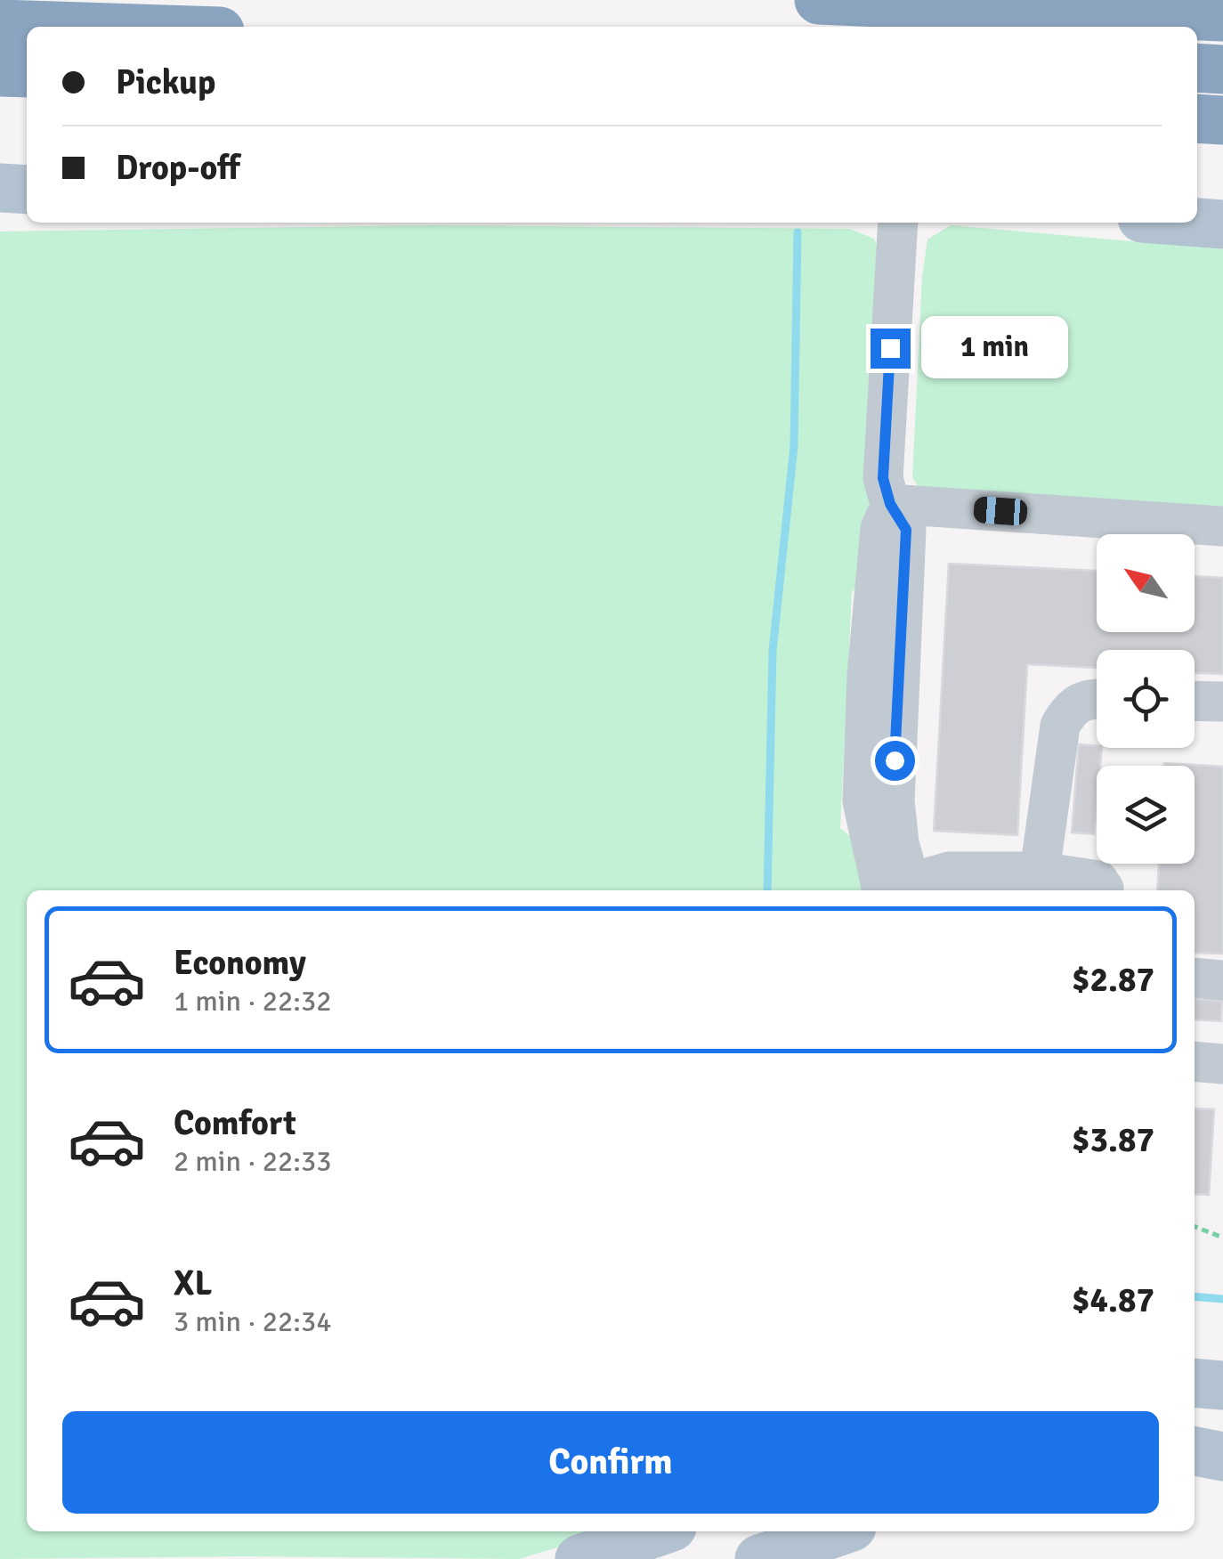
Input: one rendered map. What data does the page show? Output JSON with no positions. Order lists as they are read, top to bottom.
{
  "north": "top left",
  "page": {
    "banner": ["Pickup", "Drop-off"],
    "bubble": "1 min",
    "list": [
      {
        "name": "Economy",
        "note": "1 min · 22:32",
        "value": "$2.87"
      },
      {
        "name": "Comfort",
        "note": "2 min · 22:33",
        "value": "$3.87"
      },
      {
        "name": "XL",
        "note": "3 min · 22:34",
        "value": "$4.87"
      }
    ],
    "buttons": "Confirm"
  }
}
